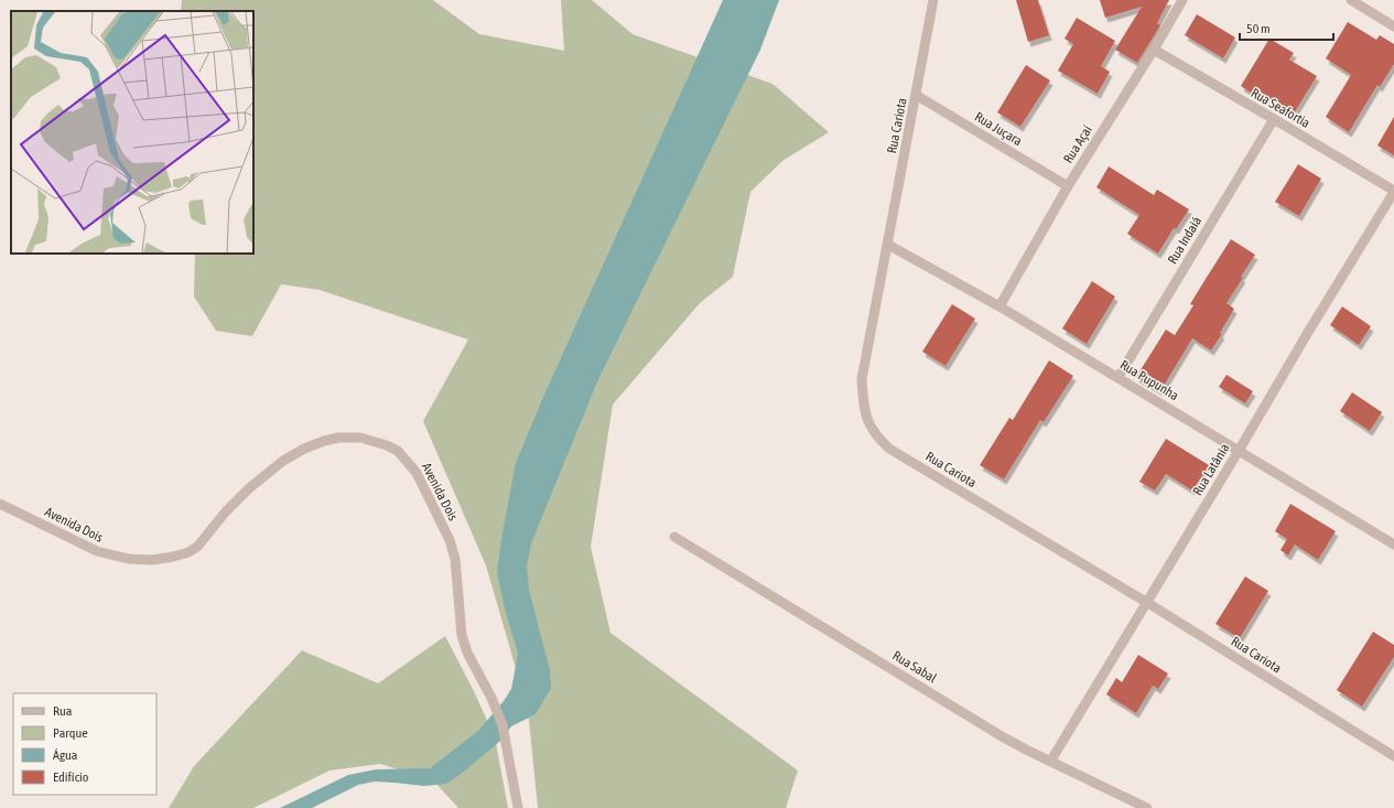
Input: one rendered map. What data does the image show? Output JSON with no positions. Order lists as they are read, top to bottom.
{
  "streets": {
    "street": [
      "Rua Seafortia",
      "Rua Cariota",
      "Rua Juçara",
      "Rua Açaí",
      "Rua Indaiá",
      "Rua Pupunha",
      "Rua Latânia",
      "Avenida Dois",
      "Rua Sabal"
    ]
  },
  "crossings": [
    ["Rua Seafortia", "Rua Açaí"],
    ["Rua Seafortia", "Rua Indaiá"],
    ["Rua Seafortia", "Rua Latânia"],
    ["Rua Cariota", "Rua Juçara"],
    ["Rua Cariota", "Rua Pupunha"],
    ["Rua Cariota", "Rua Latânia"],
    ["Rua Juçara", "Rua Açaí"],
    ["Rua Açaí", "Rua Pupunha"],
    ["Rua Indaiá", "Rua Pupunha"],
    ["Rua Pupunha", "Rua Latânia"],
    ["Rua Latânia", "Rua Sabal"]
  ],
  "legend": [
    "Rua",
    "Parque",
    "Água",
    "Edifício"
  ],
  "scale_bar": "50 m"
}
